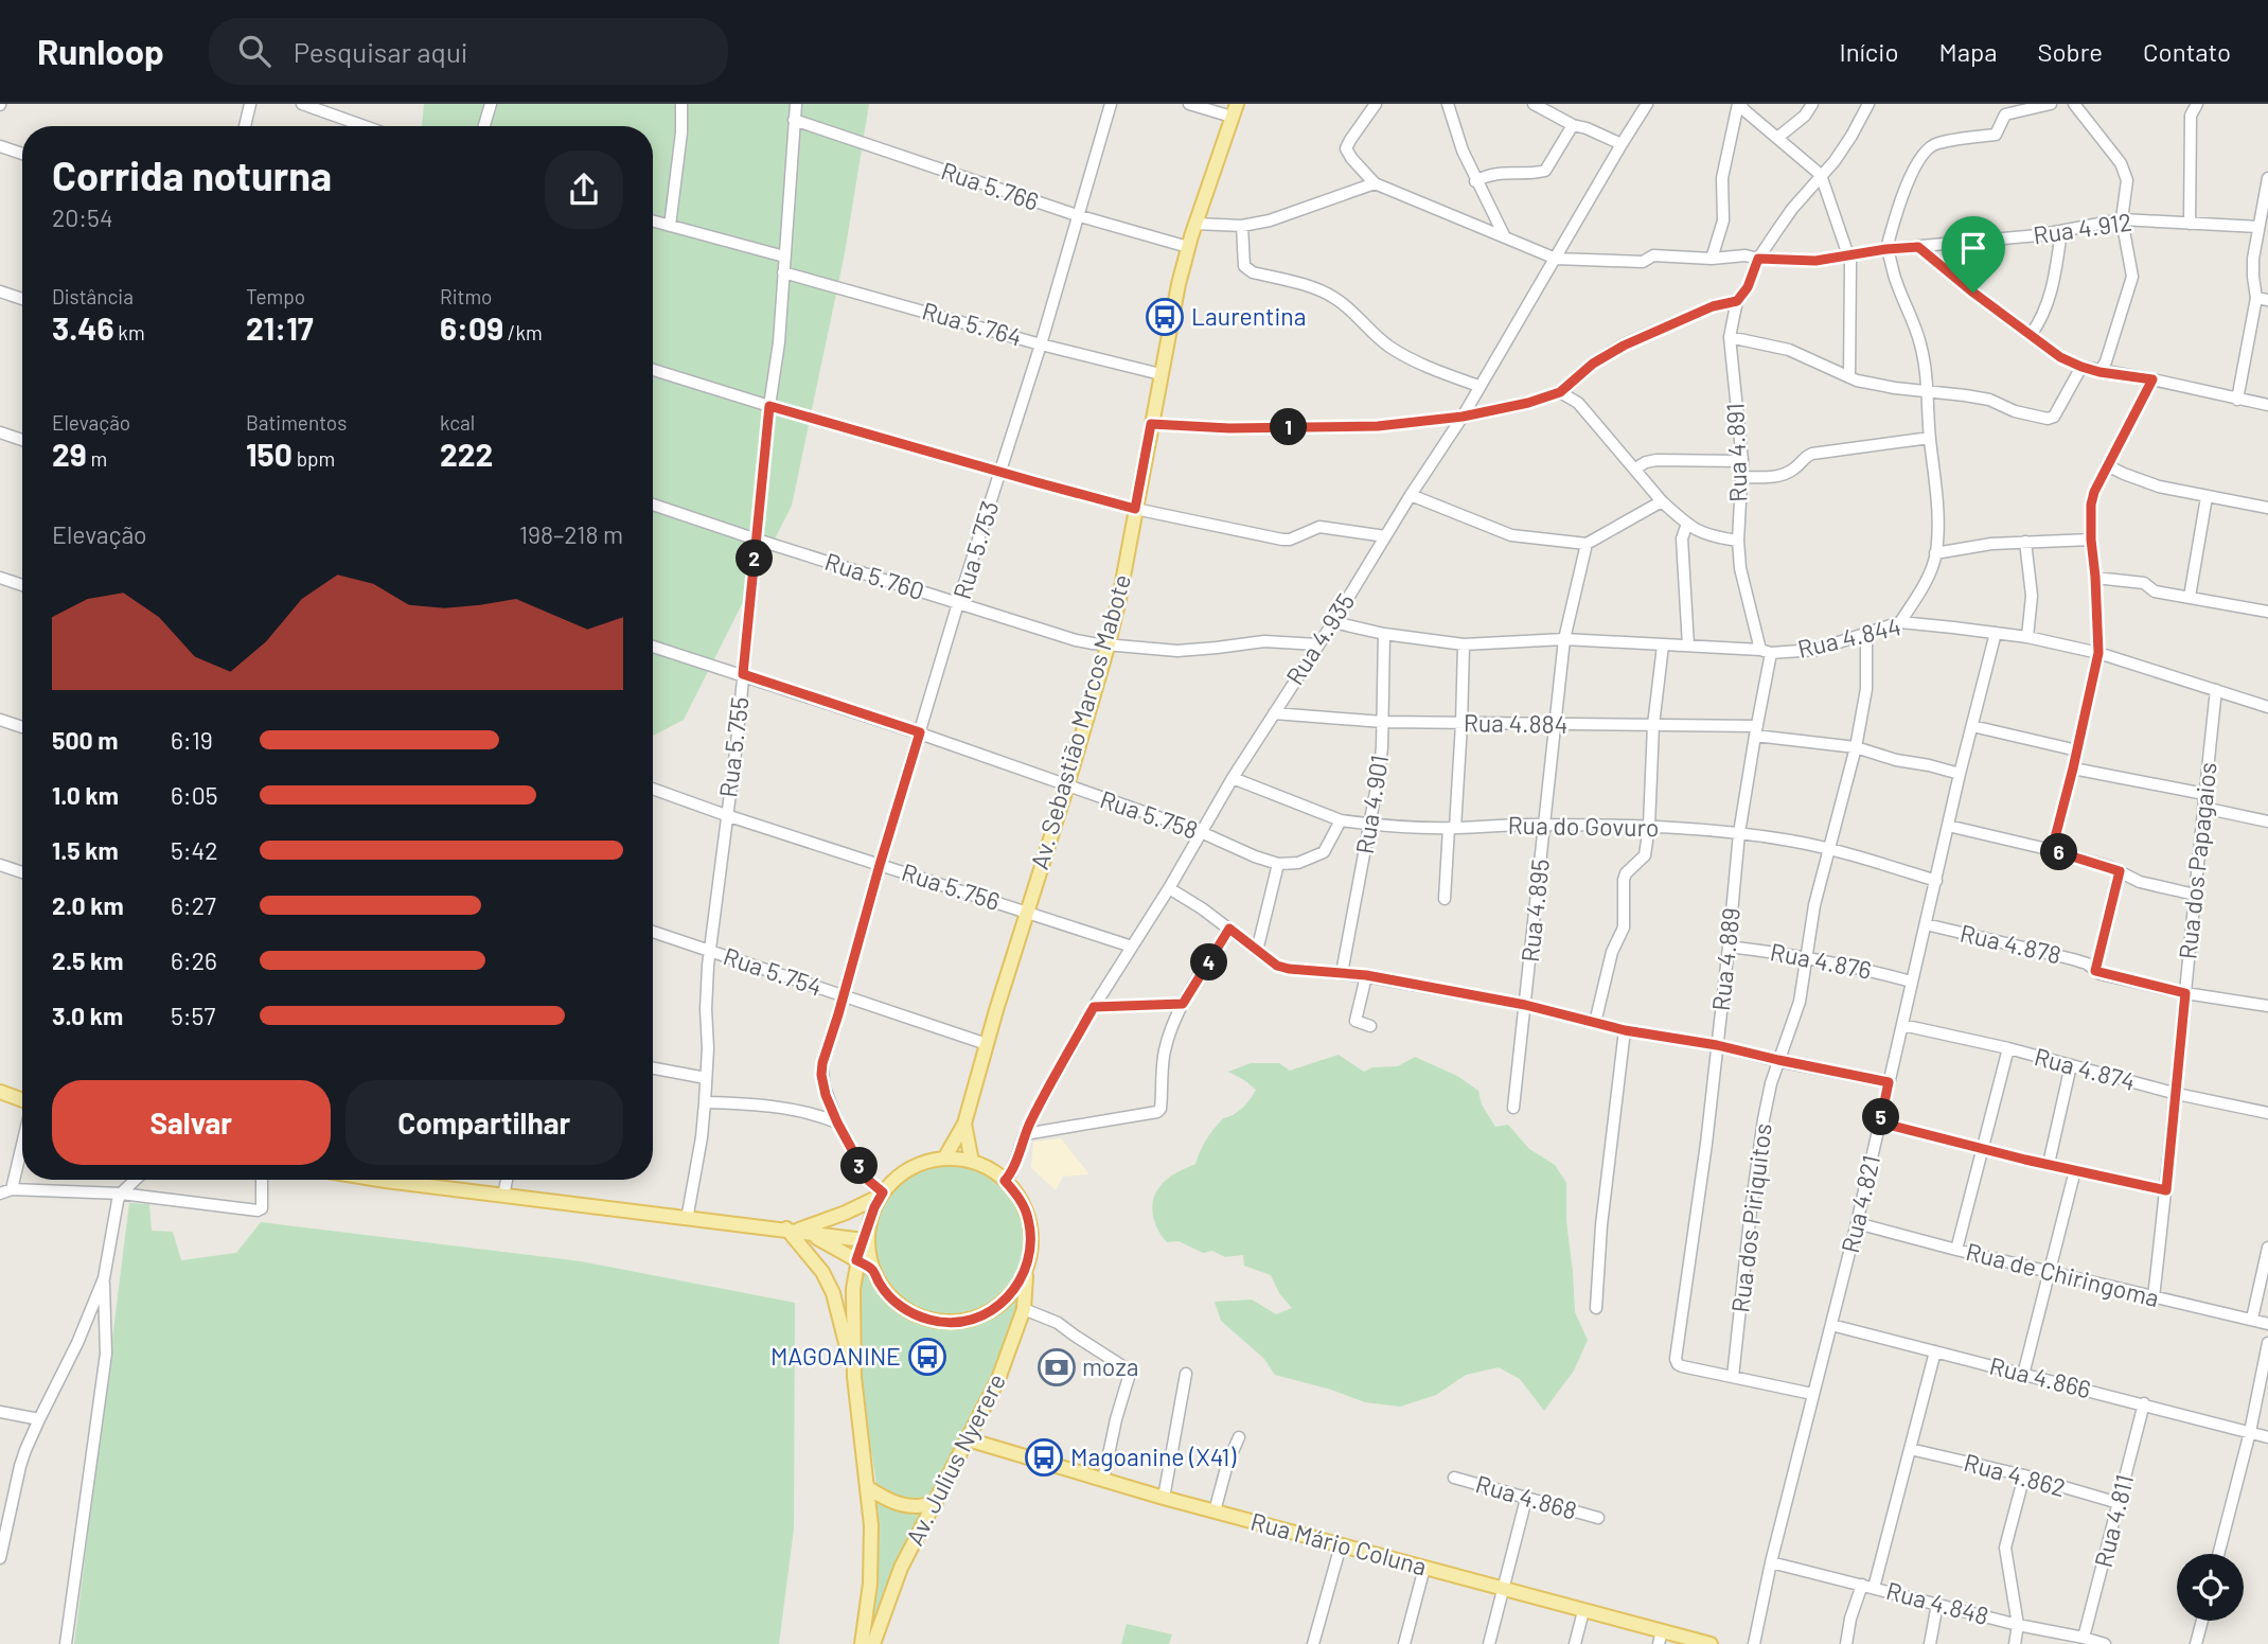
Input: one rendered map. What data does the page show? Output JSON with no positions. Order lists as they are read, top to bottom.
{
  "streets": {
    "main road": ["Av. Sebastião Marcos Mabote", "Av. Julius Nyerere", "Rua Mário Coluna"],
    "street": [
      "Rua 5.766",
      "Rua 4.912",
      "Rua 5.764",
      "Rua 4.891",
      "Rua 5.753",
      "Rua 5.760",
      "Rua 4.844",
      "Rua 4.935",
      "Rua 4.884",
      "Rua 5.755",
      "Rua 4.901",
      "Rua 5.758",
      "Rua do Govuro",
      "Rua dos Papagaios",
      "Rua 5.756",
      "Rua 4.895",
      "Rua 4.878",
      "Rua 4.889",
      "Rua 4.876",
      "Rua 5.754",
      "Rua 4.874",
      "Rua 4.821",
      "Rua dos Piriquitos",
      "Rua de Chiringoma",
      "Rua 4.866",
      "Rua 4.862",
      "Rua 4.868",
      "Rua 4.811",
      "Rua 4.848"
    ]
  },
  "crossings": [
    ["Rua 5.766", "Rua 5.753"],
    ["Rua 5.766", "Av. Sebastião Marcos Mabote"],
    ["Rua 5.766", "Rua 5.755"],
    ["Rua 4.912", "Rua 4.891"],
    ["Rua 4.912", "Rua 4.935"],
    ["Rua 5.764", "Rua 5.753"],
    ["Rua 5.764", "Av. Sebastião Marcos Mabote"],
    ["Rua 5.764", "Rua 5.755"],
    ["Rua 4.891", "Rua 4.844"],
    ["Rua 4.891", "Rua 4.889"],
    ["Rua 5.753", "Rua 5.760"],
    ["Rua 5.753", "Rua 4.935"],
    ["Rua 5.753", "Av. Sebastião Marcos Mabote"],
    ["Rua 5.753", "Rua 5.758"],
    ["Rua 5.753", "Rua 5.756"],
    ["Rua 5.753", "Rua 5.754"],
    ["Rua 5.753", "Av. Julius Nyerere"],
    ["Rua 5.760", "Rua 4.935"],
    ["Rua 5.760", "Av. Sebastião Marcos Mabote"],
    ["Rua 5.760", "Rua 5.755"],
    ["Rua 4.844", "Rua 4.935"],
    ["Rua 4.844", "Rua 4.901"],
    ["Rua 4.844", "Rua dos Papagaios"],
    ["Rua 4.844", "Rua 4.895"],
    ["Rua 4.844", "Rua 4.889"],
    ["Rua 4.844", "Rua 4.821"],
    ["Rua 4.844", "Rua dos Piriquitos"],
    ["Rua 4.935", "Av. Sebastião Marcos Mabote"],
    ["Rua 4.935", "Rua 4.884"],
    ["Rua 4.935", "Rua 5.758"],
    ["Rua 4.935", "Rua do Govuro"],
    ["Rua 4.935", "Rua 5.756"],
    ["Rua 4.935", "Av. Julius Nyerere"],
    ["Av. Sebastião Marcos Mabote", "Rua 5.758"],
    ["Av. Sebastião Marcos Mabote", "Rua 5.756"],
    ["Av. Sebastião Marcos Mabote", "Rua 5.754"],
    ["Av. Sebastião Marcos Mabote", "Av. Julius Nyerere"],
    ["Rua 4.884", "Rua 4.901"],
    ["Rua 4.884", "Rua 4.895"],
    ["Rua 4.884", "Rua 4.889"],
    ["Rua 4.884", "Rua 4.821"],
    ["Rua 4.884", "Rua dos Piriquitos"],
    ["Rua 5.755", "Rua 5.758"],
    ["Rua 5.755", "Rua 5.756"],
    ["Rua 5.755", "Rua 5.754"],
    ["Rua 4.901", "Rua do Govuro"],
    ["Rua do Govuro", "Rua 4.895"],
    ["Rua do Govuro", "Rua 4.889"],
    ["Rua do Govuro", "Rua 4.821"],
    ["Rua do Govuro", "Rua dos Piriquitos"],
    ["Rua dos Papagaios", "Rua 4.878"],
    ["Rua dos Papagaios", "Rua 4.874"],
    ["Rua dos Papagaios", "Rua de Chiringoma"],
    ["Rua 4.878", "Rua 4.821"],
    ["Rua 4.889", "Rua 4.876"],
    ["Rua 4.889", "Rua dos Piriquitos"],
    ["Rua 4.876", "Rua 4.821"],
    ["Rua 4.876", "Rua dos Piriquitos"],
    ["Rua 4.874", "Rua 4.821"],
    ["Rua 4.821", "Rua de Chiringoma"],
    ["Rua 4.821", "Rua 4.866"],
    ["Rua 4.821", "Rua 4.848"],
    ["Rua 4.866", "Rua 4.811"],
    ["Av. Julius Nyerere", "Rua Mário Coluna"],
    ["Rua 4.862", "Rua 4.811"],
    ["Rua 4.811", "Rua 4.848"]
  ],
  "places": {
    "bus stop": ["Laurentina", "MAGOANINE", "Magoanine (X41)"],
    "bank": ["moza"]
  },
  "page": {
    "header": "Runloop",
    "search": "Pesquisar aqui",
    "nav": [
      "Início",
      "Mapa",
      "Sobre",
      "Contato"
    ],
    "heading": ["Corrida noturna", "20:54"],
    "stats": [
      ["Distância", "3.46 km"],
      ["Tempo", "21:17"],
      ["Ritmo", "6:09 /km"],
      ["Elevação", "29 m"],
      ["Batimentos", "150 bpm"],
      ["kcal", "222"]
    ],
    "pins": [
      "1",
      "2",
      "6",
      "4",
      "5",
      "3"
    ],
    "chart": ["Elevação", "198–218 m"],
    "list": [
      {
        "name": "500 m",
        "note": "6:19"
      },
      {
        "name": "1.0 km",
        "note": "6:05"
      },
      {
        "name": "1.5 km",
        "note": "5:42"
      },
      {
        "name": "2.0 km",
        "note": "6:27"
      },
      {
        "name": "2.5 km",
        "note": "6:26"
      },
      {
        "name": "3.0 km",
        "note": "5:57"
      }
    ],
    "buttons": ["Salvar", "Compartilhar"]
  }
}
